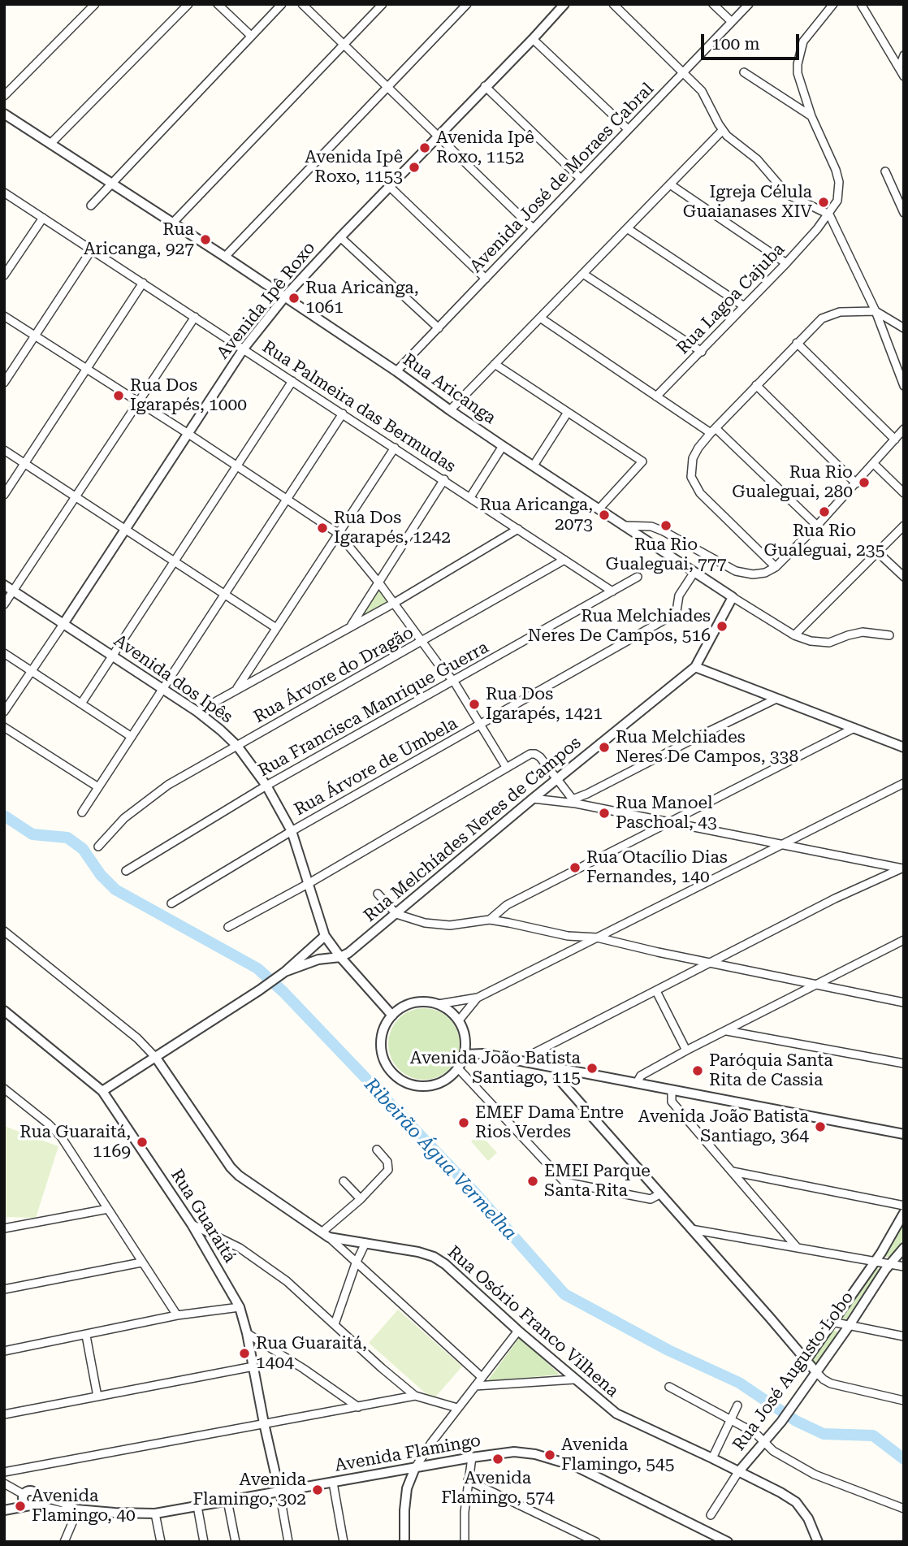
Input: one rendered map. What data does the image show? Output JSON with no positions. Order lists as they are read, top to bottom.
{
  "streets": {
    "street": [
      "Avenida José de Moraes Cabral",
      "Rua Lagoa Cajuba",
      "Avenida Ipê Roxo",
      "Rua Aricanga",
      "Rua Palmeira das Bermudas",
      "Rua Árvore do Dragão",
      "Avenida dos Ipês",
      "Rua Francisca Manrique Guerra",
      "Rua Árvore de Umbela",
      "Rua Melchíades Neres de Campos",
      "Rua Guaraitá",
      "Rua Osório Franco Vilhena",
      "Rua José Augusto Lobo",
      "Avenida Flamingo"
    ]
  },
  "crossings": [
    ["Avenida José de Moraes Cabral", "Rua Aricanga"],
    ["Avenida Ipê Roxo", "Rua Aricanga"],
    ["Avenida Ipê Roxo", "Rua Palmeira das Bermudas"],
    ["Avenida Ipê Roxo", "Avenida dos Ipês"],
    ["Rua Aricanga", "Rua Árvore de Umbela"],
    ["Rua Aricanga", "Rua Melchíades Neres de Campos"],
    ["Rua Palmeira das Bermudas", "Rua Árvore do Dragão"],
    ["Rua Palmeira das Bermudas", "Rua Francisca Manrique Guerra"],
    ["Rua Árvore do Dragão", "Avenida dos Ipês"],
    ["Avenida dos Ipês", "Rua Francisca Manrique Guerra"],
    ["Avenida dos Ipês", "Rua Árvore de Umbela"],
    ["Avenida dos Ipês", "Rua Melchíades Neres de Campos"],
    ["Rua Guaraitá", "Avenida Flamingo"],
    ["Rua Osório Franco Vilhena", "Rua José Augusto Lobo"]
  ],
  "water": ["Ribeirão Água Vermelha"],
  "places": [
    "Avenida Ipê Roxo, 1152",
    "Avenida Ipê Roxo, 1153",
    "Igreja Célula Guaianases XIV",
    "Rua Aricanga, 927",
    "Rua Aricanga, 1061",
    "Rua Dos Igarapés, 1000",
    "Rua Rio Gualeguai, 280",
    "Rua Rio Gualeguai, 235",
    "Rua Aricanga, 2073",
    "Rua Rio Gualeguai, 777",
    "Rua Dos Igarapés, 1242",
    "Rua Melchiades Neres De Campos, 516",
    "Rua Dos Igarapés, 1421",
    "Rua Melchiades Neres De Campos, 338",
    "Rua Manoel Paschoal, 43",
    "Rua Otacílio Dias Fernandes, 140",
    "Avenida João Batista Santiago, 115",
    "Paróquia Santa Rita de Cassia",
    "EMEF Dama Entre Rios Verdes",
    "Avenida João Batista Santiago, 364",
    "Rua Guaraitá, 1169",
    "EMEI Parque Santa Rita",
    "Rua Guaraitá, 1404",
    "Avenida Flamingo, 545",
    "Avenida Flamingo, 574",
    "Avenida Flamingo, 302",
    "Avenida Flamingo, 40"
  ],
  "scale_bar": "100 m"
}
